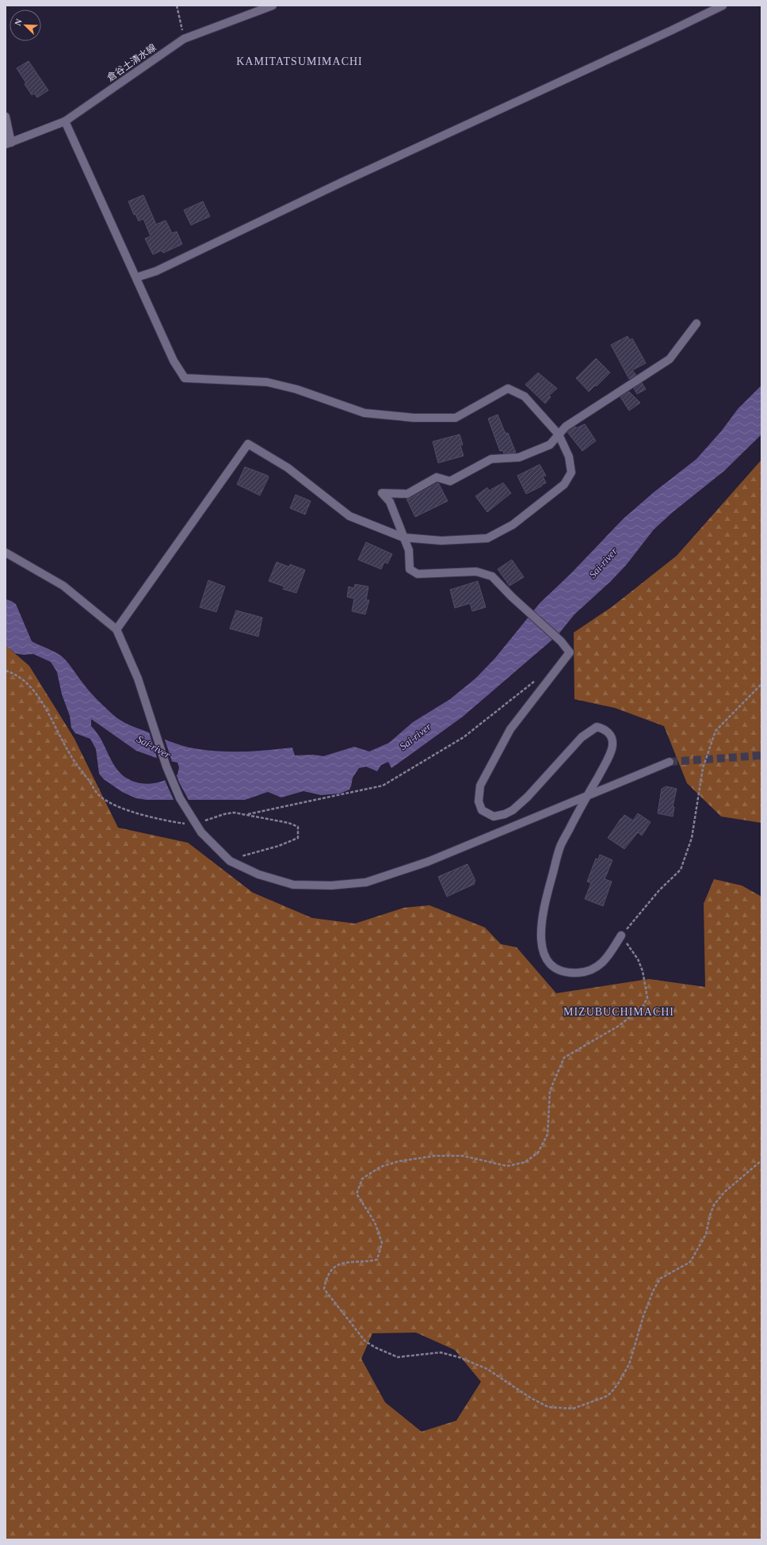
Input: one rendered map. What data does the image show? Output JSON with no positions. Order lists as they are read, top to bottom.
{
  "streets": {
    "street": ["倉谷土清水線"]
  },
  "districts": ["KAMITATSUMIMACHI", "MIZUBUCHIMACHI"],
  "water": ["Sai-river"],
  "north": "top left"
}
